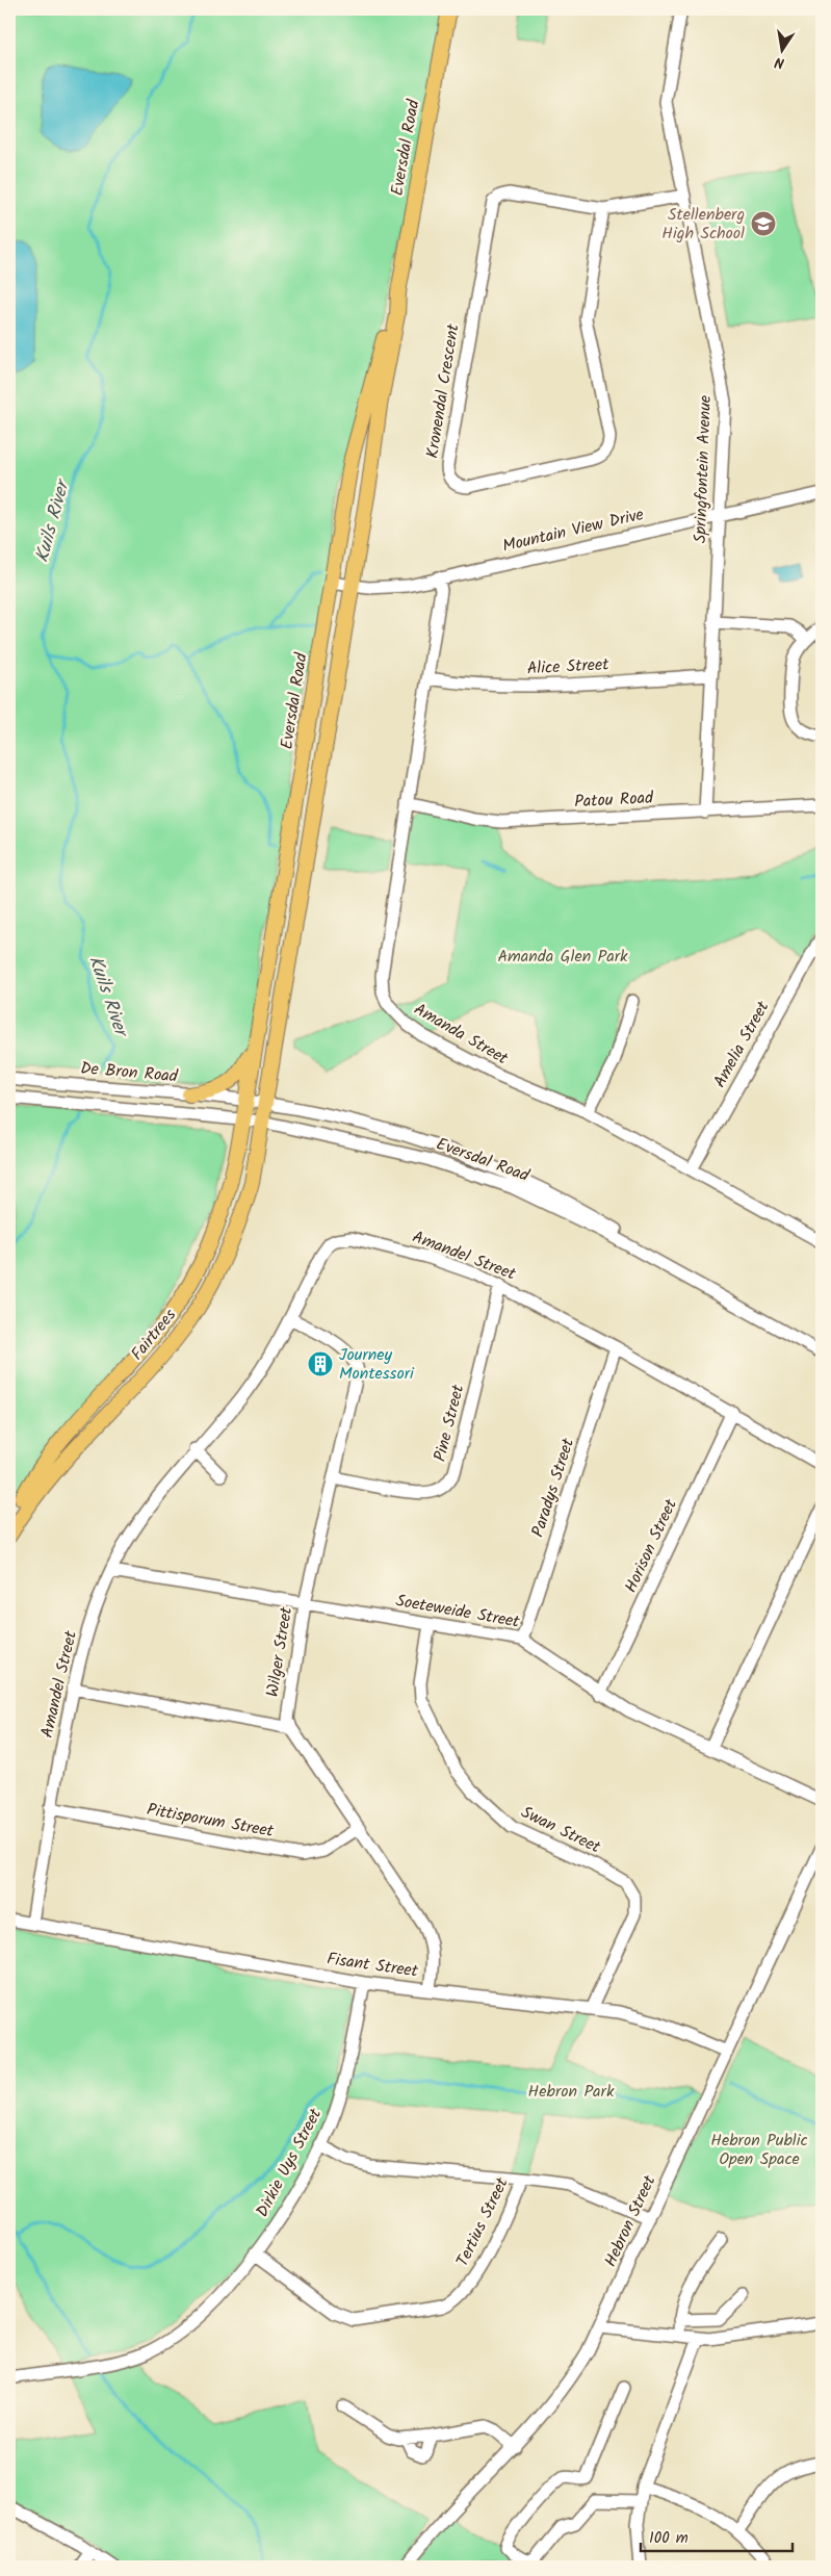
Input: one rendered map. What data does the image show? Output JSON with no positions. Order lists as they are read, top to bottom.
{
  "streets": {
    "main road": ["Eversdal Road", "Fairtrees"],
    "street": [
      "Kronendal Crescent",
      "Springfontein Avenue",
      "Mountain View Drive",
      "Alice Street",
      "Patou Road",
      "Amanda Street",
      "Amelia Street",
      "De Bron Road",
      "Amandel Street",
      "Pine Street",
      "Paradys Street",
      "Horison Street",
      "Soeteweide Street",
      "Wilger Street",
      "Pittisporum Street",
      "Swan Street",
      "Fisant Street",
      "Dirkie Uys Street",
      "Hebron Street",
      "Tertius Street"
    ]
  },
  "crossings": [
    ["Eversdal Road", "Mountain View Drive"],
    ["Eversdal Road", "De Bron Road"],
    ["Eversdal Road", "Fairtrees"],
    ["Kronendal Crescent", "Springfontein Avenue"],
    ["Springfontein Avenue", "Mountain View Drive"],
    ["Springfontein Avenue", "Alice Street"],
    ["Springfontein Avenue", "Patou Road"],
    ["Mountain View Drive", "Amanda Street"],
    ["Alice Street", "Amanda Street"],
    ["Patou Road", "Amanda Street"],
    ["Amanda Street", "Amelia Street"],
    ["De Bron Road", "Fairtrees"],
    ["Amandel Street", "Pine Street"],
    ["Amandel Street", "Paradys Street"],
    ["Amandel Street", "Horison Street"],
    ["Amandel Street", "Soeteweide Street"],
    ["Amandel Street", "Wilger Street"],
    ["Amandel Street", "Pittisporum Street"],
    ["Amandel Street", "Fisant Street"],
    ["Pine Street", "Wilger Street"],
    ["Paradys Street", "Soeteweide Street"],
    ["Horison Street", "Soeteweide Street"],
    ["Soeteweide Street", "Wilger Street"],
    ["Soeteweide Street", "Swan Street"],
    ["Swan Street", "Fisant Street"],
    ["Fisant Street", "Dirkie Uys Street"],
    ["Fisant Street", "Hebron Street"],
    ["Dirkie Uys Street", "Tertius Street"]
  ],
  "water": ["Kuils River"],
  "parks": ["Amanda Glen Park", "Hebron Park", "Hebron Public Open Space"],
  "places": {
    "school or university": ["Stellenberg High School"],
    "building": ["Journey Montessori"]
  },
  "scale_bar": "100 m",
  "north": "bottom"
}
